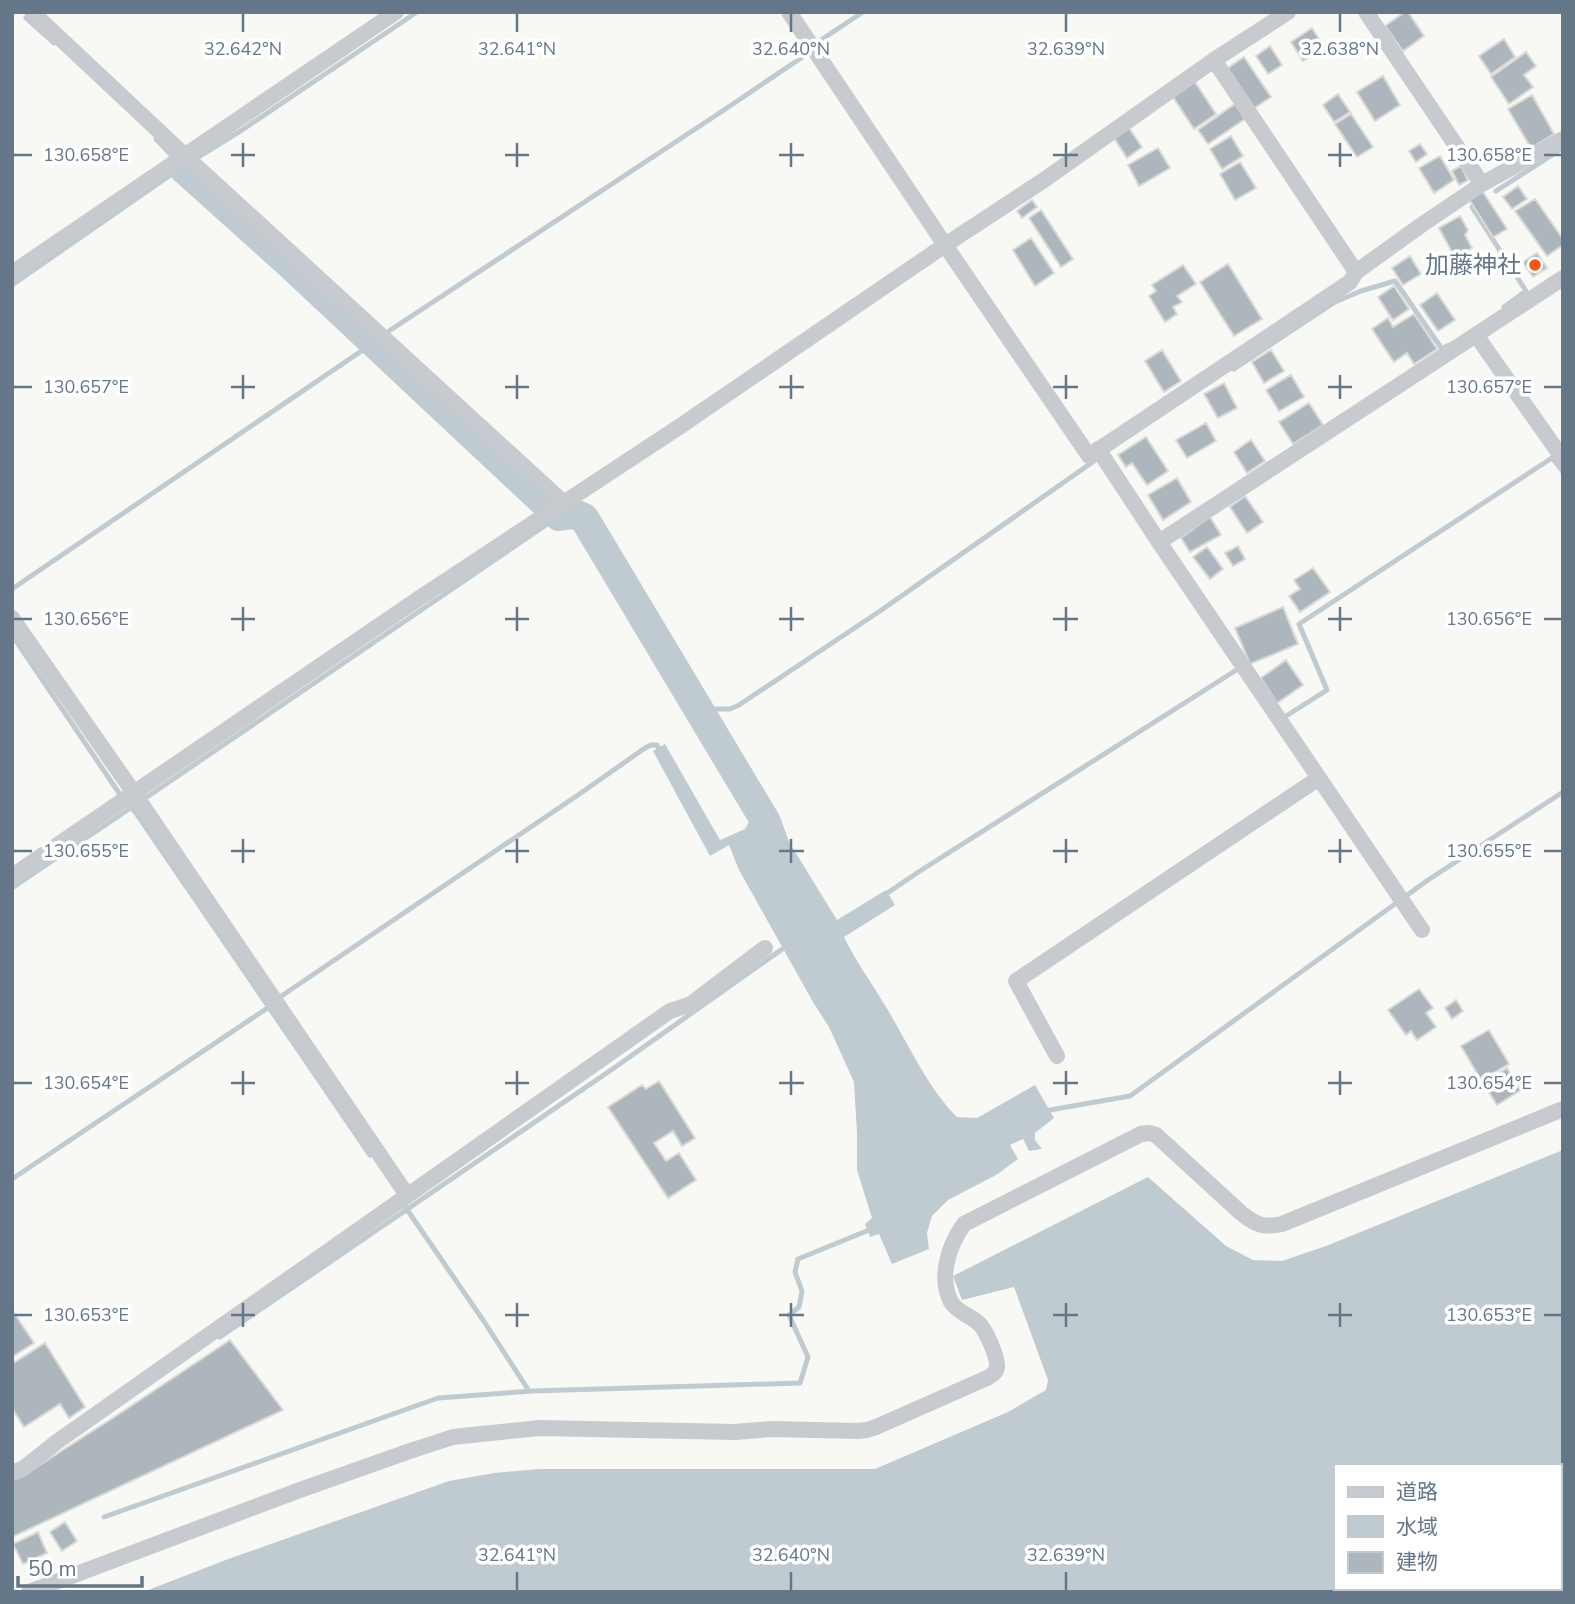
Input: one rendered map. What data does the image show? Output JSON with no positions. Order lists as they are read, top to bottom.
{
  "places": ["加藤神社"],
  "legend": ["道路", "水域", "建物"],
  "scale_bar": "50 m",
  "coordinates": [
    "32.642°N",
    "32.641°N",
    "32.640°N",
    "32.639°N",
    "32.638°N",
    "130.658°E",
    "130.657°E",
    "130.656°E",
    "130.655°E",
    "130.654°E",
    "130.653°E"
  ]
}
